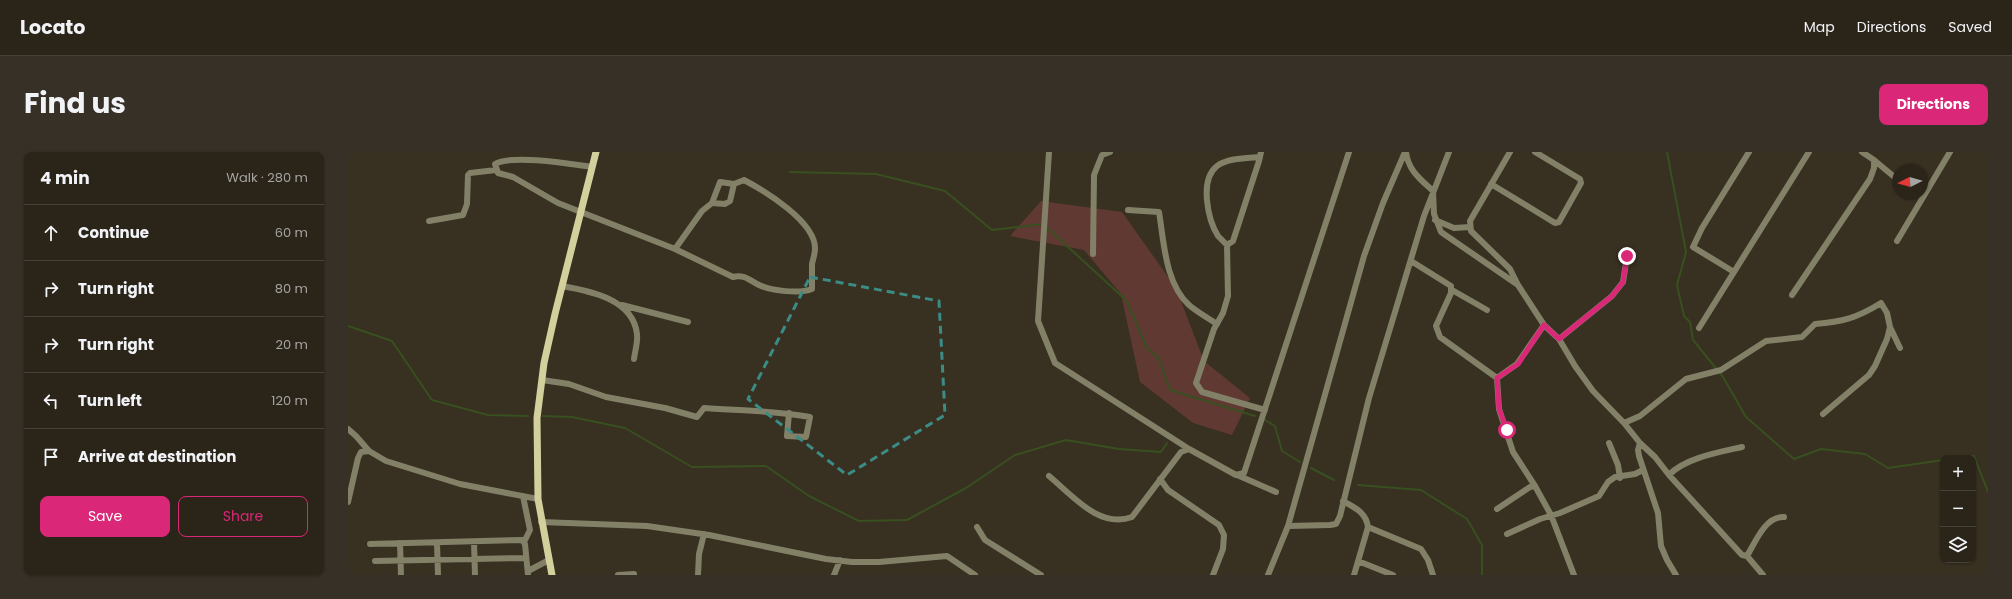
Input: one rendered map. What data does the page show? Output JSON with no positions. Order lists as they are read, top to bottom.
{
  "north": "left",
  "page": {
    "header": "Locato",
    "nav": ["Map", "Directions", "Saved"],
    "title": "Find us",
    "buttons": [
      "Directions",
      ["Save", "Share"]
    ],
    "heading": ["4 min", "Walk · 280 m"],
    "list": [
      ["Continue", "60 m"],
      ["Turn right", "80 m"],
      ["Turn right", "20 m"],
      ["Turn left", "120 m"],
      "Arrive at destination"
    ],
    "map_buttons": ["+", "−"]
  }
}
